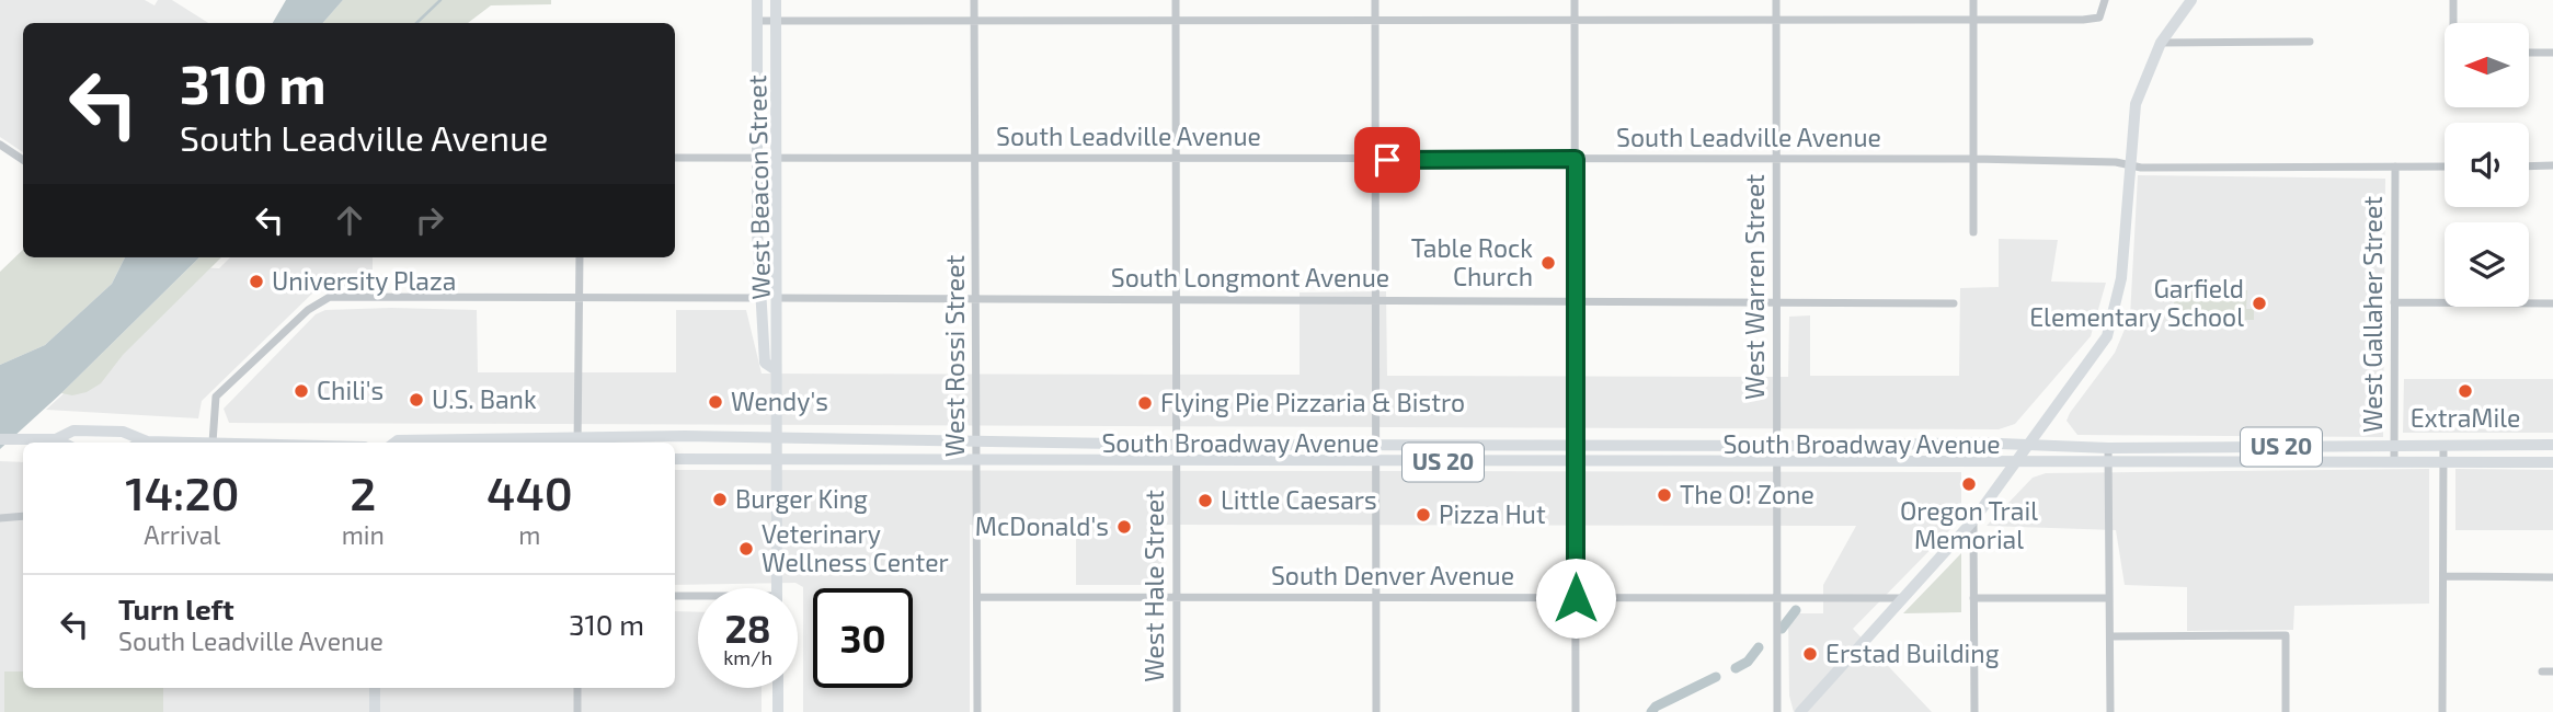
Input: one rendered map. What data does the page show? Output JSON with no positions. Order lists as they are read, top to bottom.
{
  "streets": {
    "main road": ["South Broadway Avenue", "US 20"],
    "street": [
      "South Leadville Avenue",
      "West Beacon Street",
      "South Longmont Avenue",
      "West Warren Street",
      "West Gallaher Street",
      "West Rossi Street",
      "South Denver Avenue",
      "West Hale Street"
    ]
  },
  "crossings": [
    ["South Leadville Avenue", "West Beacon Street"],
    ["South Leadville Avenue", "West Warren Street"],
    ["South Leadville Avenue", "West Gallaher Street"],
    ["South Leadville Avenue", "West Rossi Street"],
    ["South Leadville Avenue", "West Hale Street"],
    ["West Beacon Street", "South Longmont Avenue"],
    ["West Beacon Street", "South Broadway Avenue"],
    ["South Longmont Avenue", "West Warren Street"],
    ["South Longmont Avenue", "West Rossi Street"],
    ["South Longmont Avenue", "West Hale Street"],
    ["West Warren Street", "South Broadway Avenue"],
    ["West Warren Street", "South Denver Avenue"],
    ["West Gallaher Street", "South Broadway Avenue"],
    ["West Rossi Street", "South Broadway Avenue"],
    ["West Rossi Street", "South Denver Avenue"],
    ["South Broadway Avenue", "West Hale Street"],
    ["South Denver Avenue", "West Hale Street"]
  ],
  "places": [
    "Table Rock Church",
    "University Plaza",
    "Garfield Elementary School",
    "Chili's",
    "ExtraMile",
    "U.S. Bank",
    "Wendy's",
    "Flying Pie Pizzaria & Bistro",
    "Oregon Trail Memorial",
    "The O! Zone",
    "Burger King",
    "Little Caesars",
    "Pizza Hut",
    "McDonald's",
    "Veterinary Wellness Center",
    "Erstad Building"
  ],
  "north": "left",
  "page": {
    "turn": ["310 m", "South Leadville Avenue"],
    "eta": [
      "14:20",
      "Arrival",
      "2",
      "min",
      "440",
      "m"
    ],
    "list": [
      {
        "name": "Turn left",
        "note": "South Leadville Avenue",
        "value": "310 m"
      }
    ],
    "speed": "28 km/h",
    "limit": "30"
  }
}
